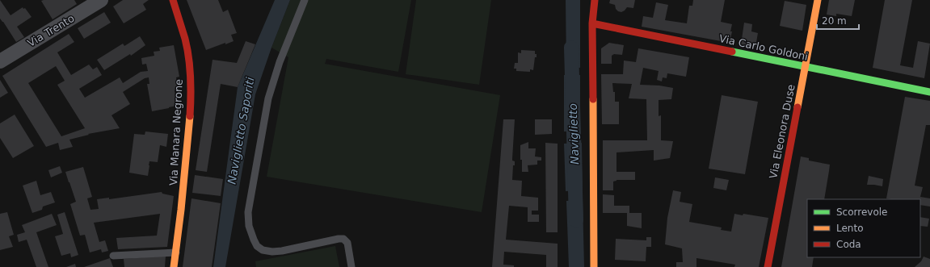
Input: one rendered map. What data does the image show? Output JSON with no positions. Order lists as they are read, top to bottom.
{
  "streets": {
    "street": [
      "Via Trento",
      "Via Carlo Goldoni",
      "Via Eleonora Duse",
      "Via Manara Negrone"
    ]
  },
  "crossings": [
    ["Via Carlo Goldoni", "Via Eleonora Duse"]
  ],
  "water": ["Naviglietto Saporiti", "Naviglietto"],
  "legend": ["Scorrevole", "Lento", "Coda"],
  "scale_bar": "20 m"
}
